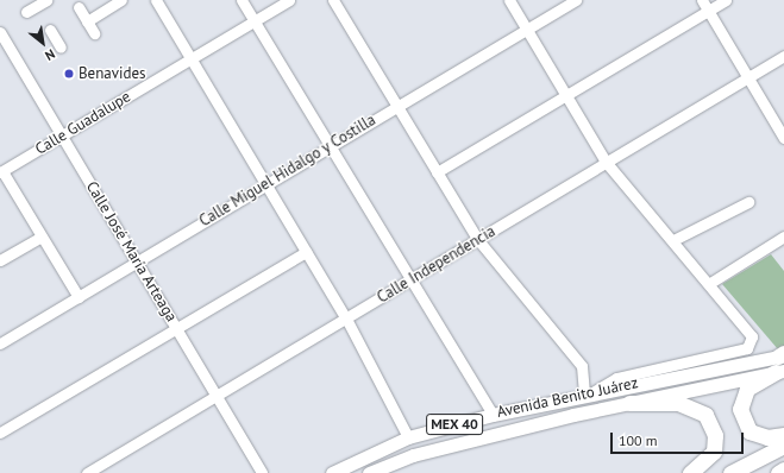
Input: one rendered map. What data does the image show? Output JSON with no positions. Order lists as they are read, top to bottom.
{
  "streets": {
    "main road": ["Avenida Benito Juárez", "MEX 40"],
    "street": [
      "Calle Guadalupe",
      "Calle Miguel Hidalgo y Costilla",
      "Calle José María Arteaga",
      "Calle Independencia"
    ]
  },
  "crossings": [
    ["Calle Guadalupe", "Calle José María Arteaga"],
    ["Calle Miguel Hidalgo y Costilla", "Calle José María Arteaga"],
    ["Calle José María Arteaga", "Calle Independencia"]
  ],
  "places": ["Benavides"],
  "scale_bar": "100 m",
  "north": "bottom right"
}
